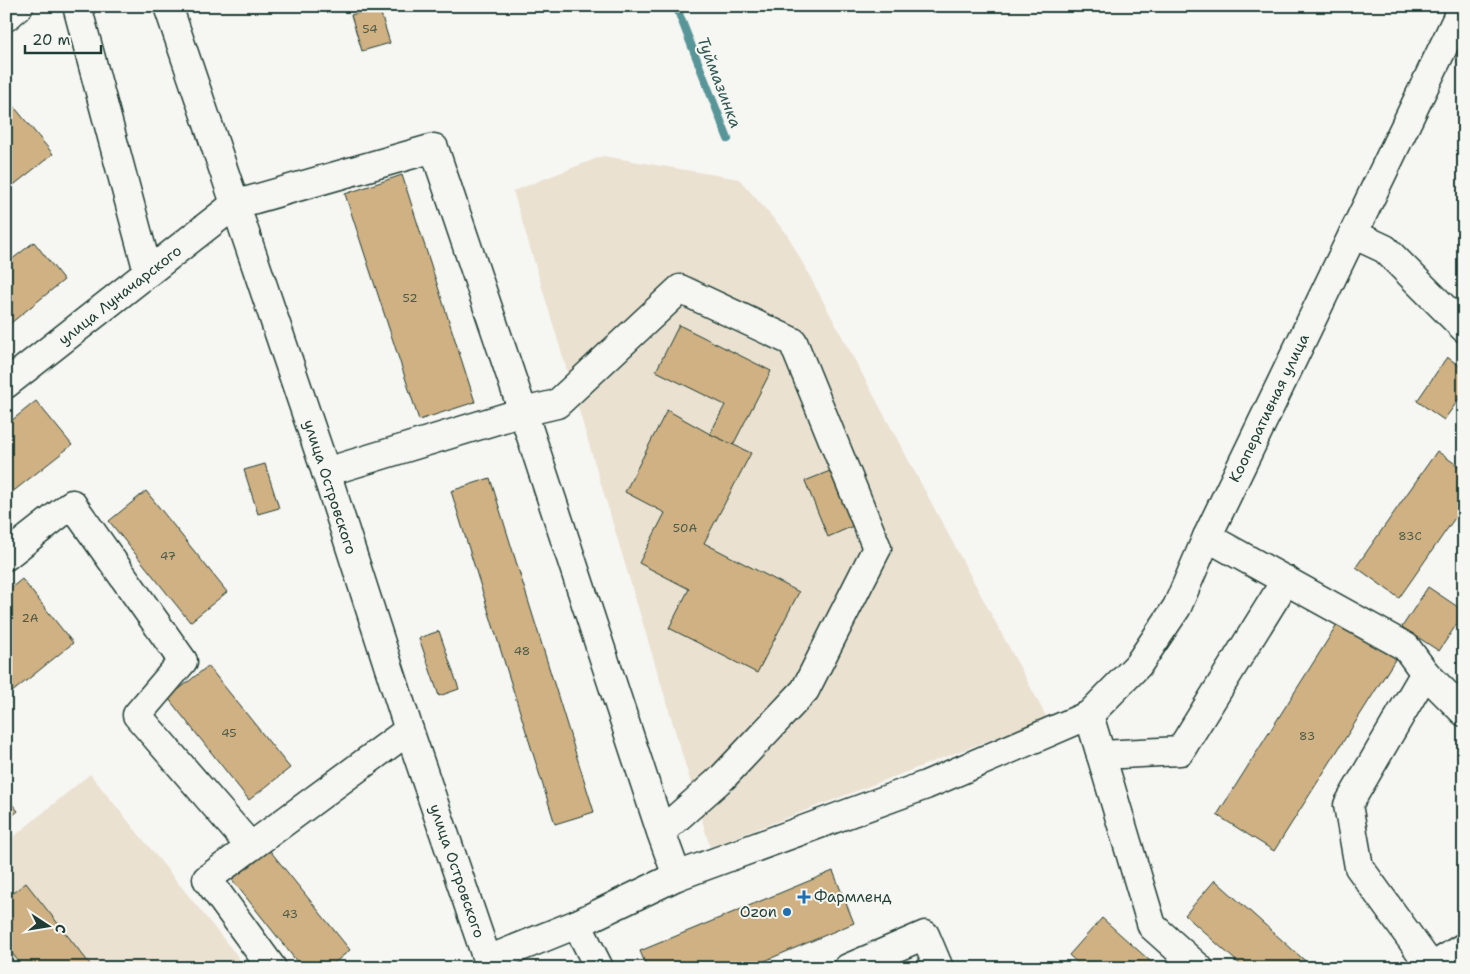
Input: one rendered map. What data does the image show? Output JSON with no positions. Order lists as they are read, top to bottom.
{
  "streets": {
    "street": ["улица Луначарского", "Кооперативная улица", "улица Островского"]
  },
  "crossings": [
    ["улица Луначарского", "улица Островского"],
    ["Кооперативная улица", "улица Островского"]
  ],
  "water": ["Туймазинка"],
  "places": {
    "health": ["Фармленд"],
    "other": ["Ozon"]
  },
  "house_numbers": [
    "54",
    "52",
    "50А",
    "83С",
    "47",
    "2А",
    "48",
    "45",
    "83",
    "43"
  ],
  "scale_bar": "20 m",
  "north": "right"
}
